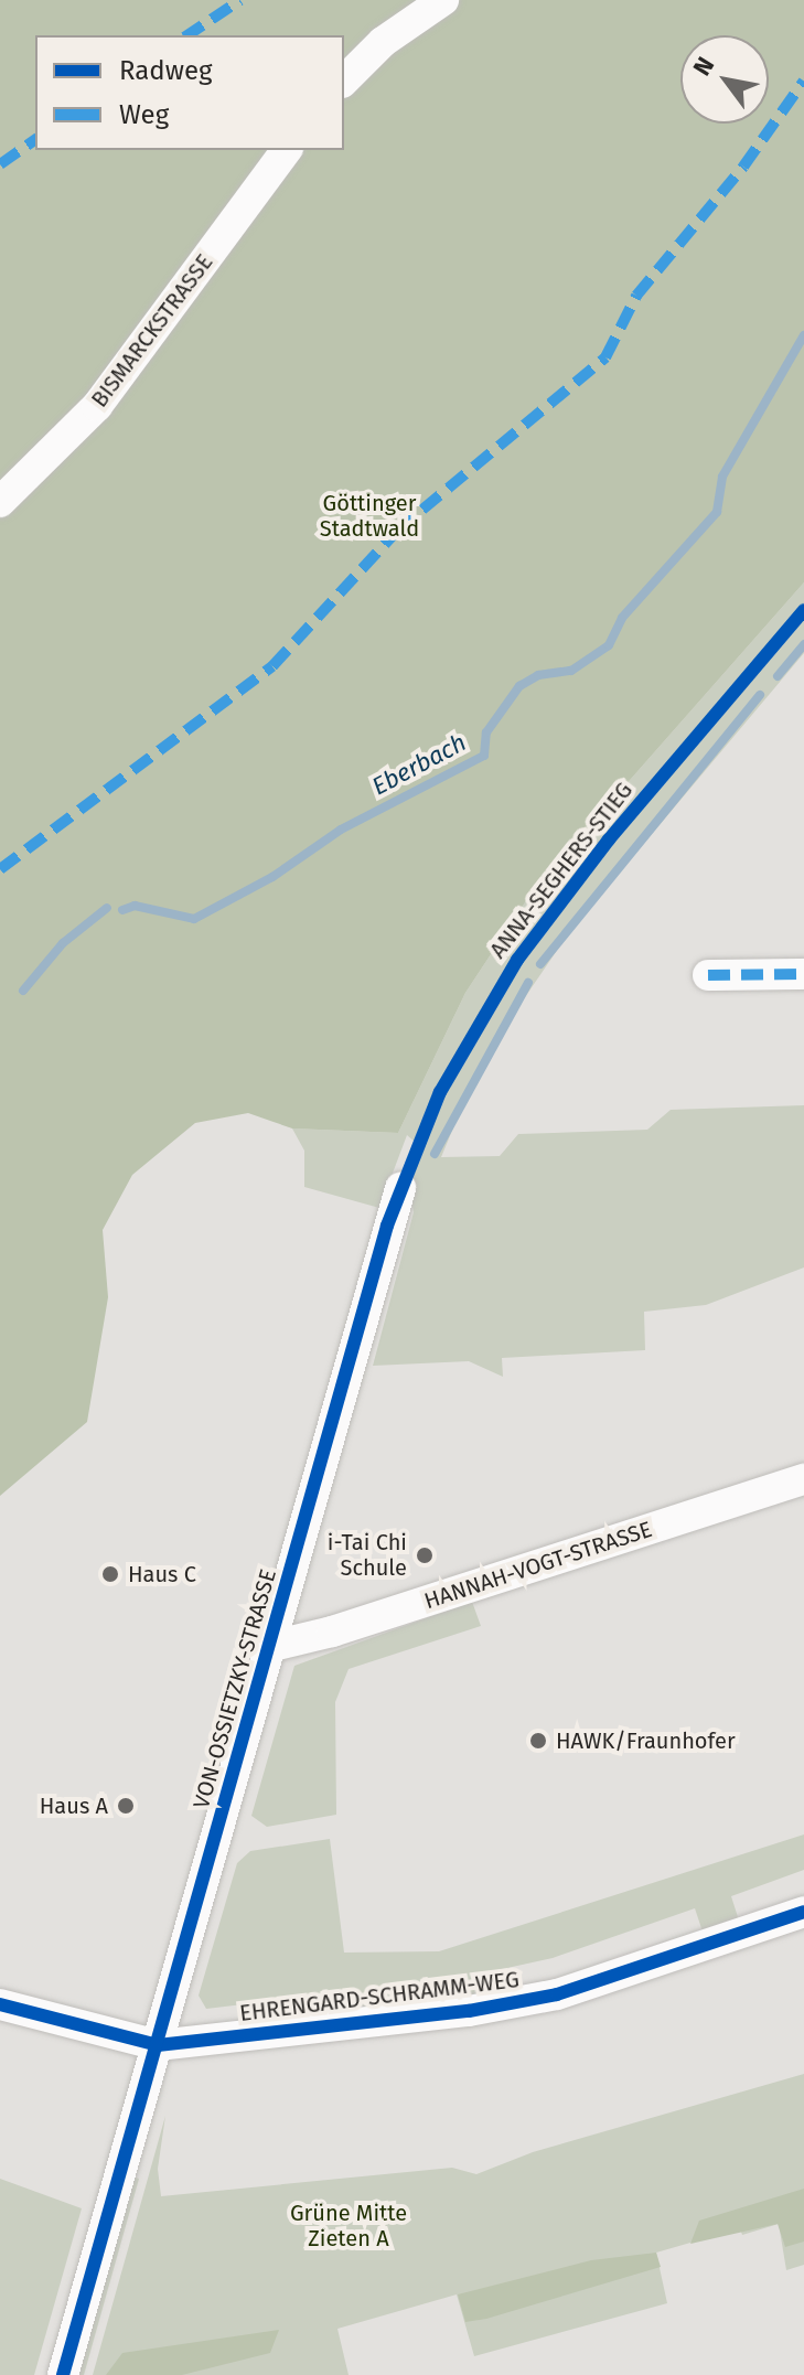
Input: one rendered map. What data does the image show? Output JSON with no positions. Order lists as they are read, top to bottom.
{
  "streets": {
    "street": [
      "BISMARCKSTRASSE",
      "HANNAH-VOGT-STRASSE",
      "VON-OSSIETZKY-STRASSE",
      "EHRENGARD-SCHRAMM-WEG"
    ],
    "cycle path": ["ANNA-SEGHERS-STIEG"]
  },
  "crossings": [
    ["HANNAH-VOGT-STRASSE", "VON-OSSIETZKY-STRASSE"],
    ["VON-OSSIETZKY-STRASSE", "EHRENGARD-SCHRAMM-WEG"]
  ],
  "water": ["Eberbach"],
  "parks": ["Göttinger Stadtwald", "Grüne Mitte Zieten A"],
  "places": [
    "i-Tai Chi Schule",
    "Haus C",
    "HAWK/Fraunhofer",
    "Haus A"
  ],
  "legend": ["Radweg", "Weg"],
  "north": "top left"
}
